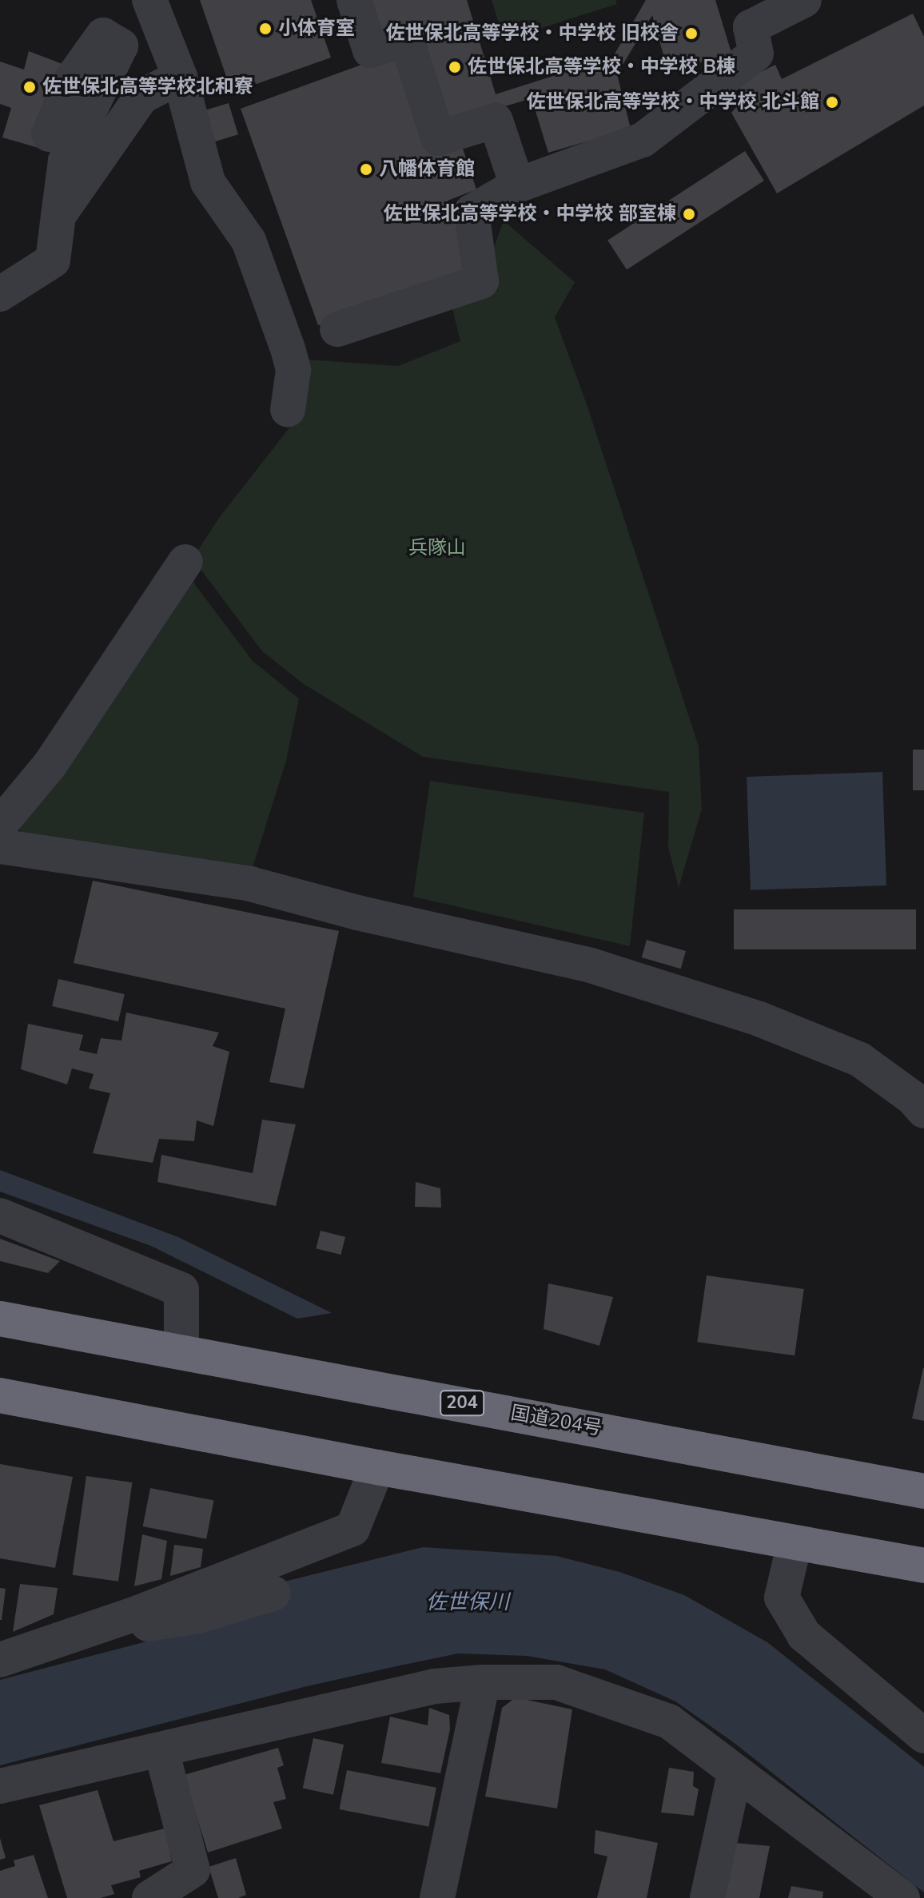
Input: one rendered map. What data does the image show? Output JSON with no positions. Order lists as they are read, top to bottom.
{
  "streets": {
    "highway": ["204", "国道204号"]
  },
  "water": ["佐世保川"],
  "parks": ["兵隊山"],
  "places": [
    "小体育室",
    "佐世保北高等学校・中学校 旧校舎",
    "佐世保北高等学校・中学校 B棟",
    "佐世保北高等学校北和寮",
    "佐世保北高等学校・中学校 北斗館",
    "八幡体育館",
    "佐世保北高等学校・中学校 部室棟"
  ]
}
